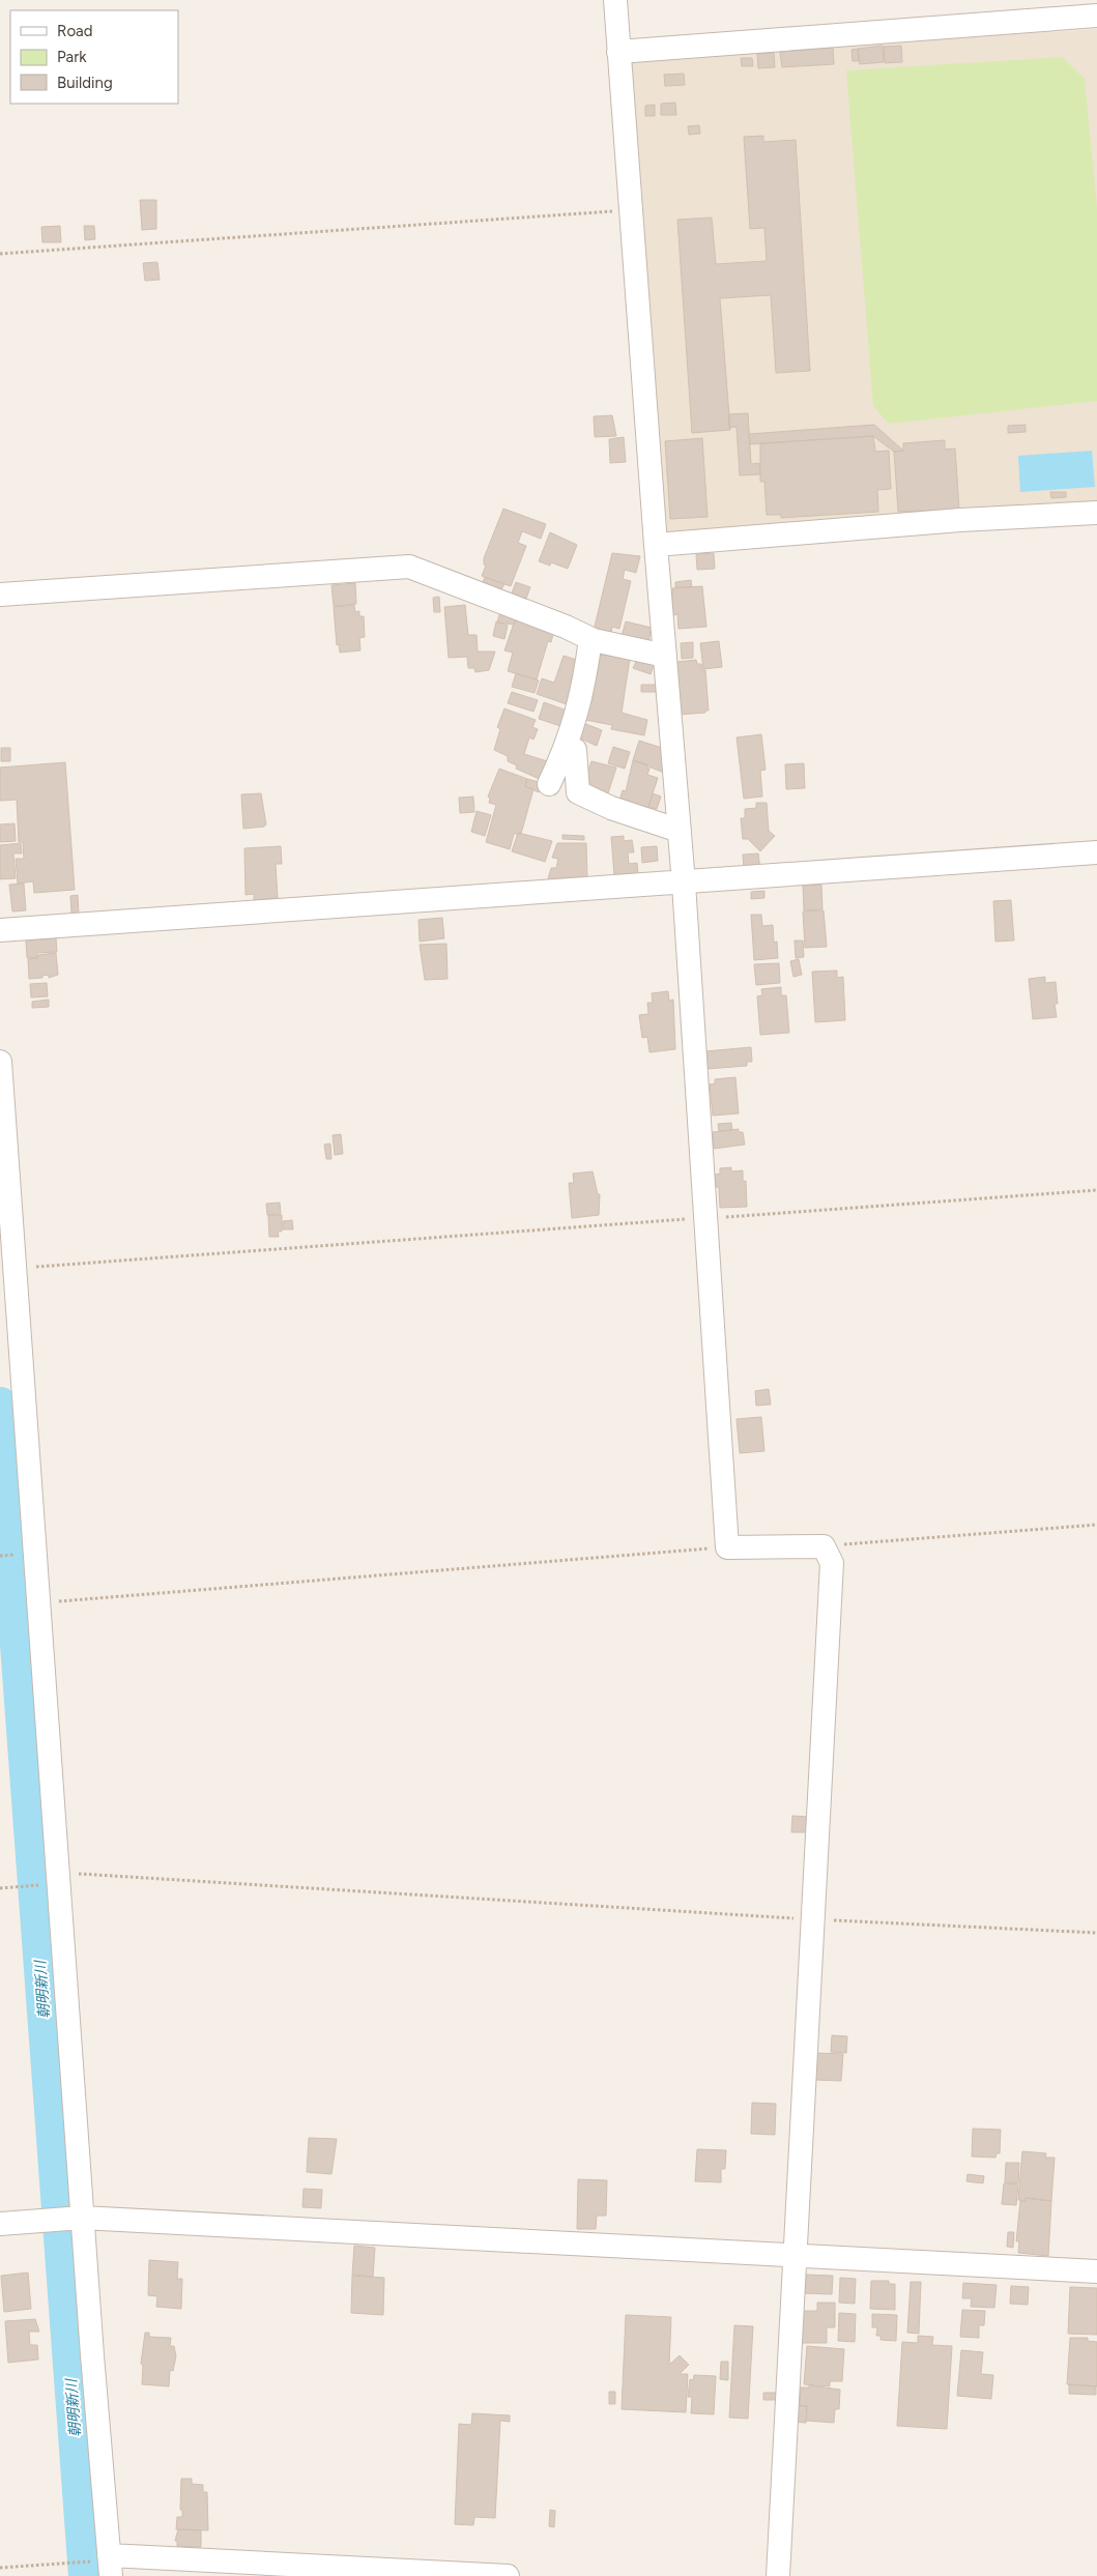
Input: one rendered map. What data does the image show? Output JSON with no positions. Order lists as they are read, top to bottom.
{
  "water": ["朝明新川"],
  "legend": ["Road", "Park", "Building"]
}
